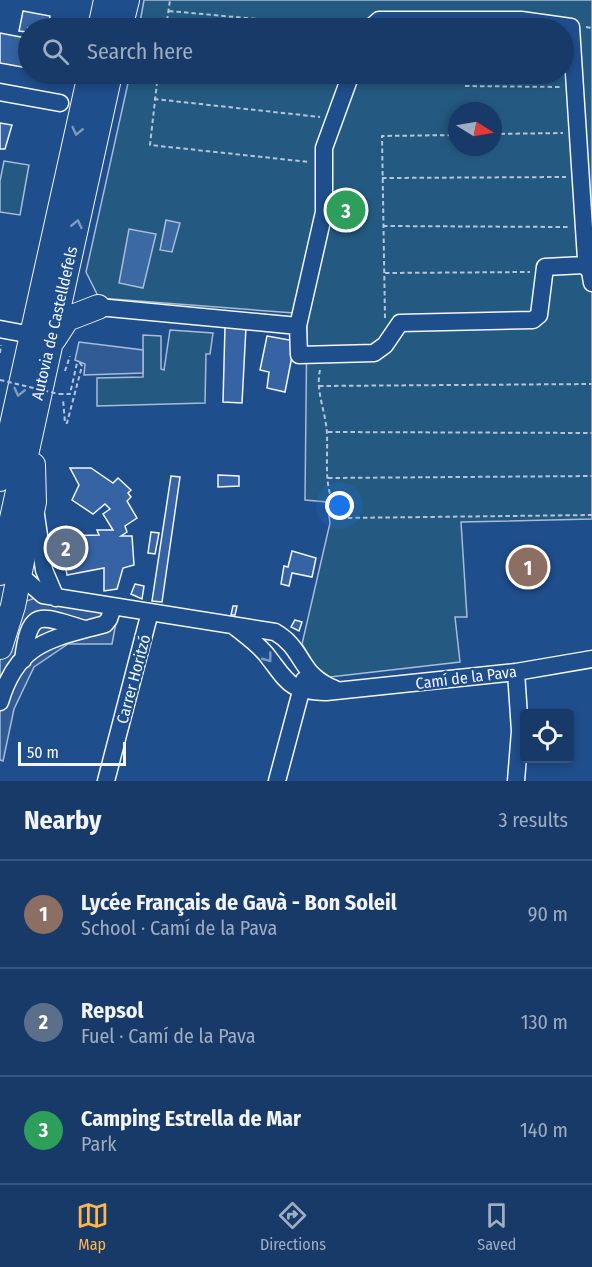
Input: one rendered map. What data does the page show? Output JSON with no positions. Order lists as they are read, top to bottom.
{
  "streets": {
    "highway": ["Autovia de Castelldefels"],
    "street": ["Camí de la Pava", "Carrer Horitzó"]
  },
  "scale_bar": "50 m",
  "north": "right",
  "page": {
    "search": "Search here",
    "pins": ["3", "2", "1"],
    "scale": "50 m",
    "heading": ["Nearby", "3 results"],
    "list": [
      {
        "mark": "1",
        "name": "Lycée Français de Gavà - Bon Soleil",
        "note": "School · Camí de la Pava",
        "value": "90 m"
      },
      {
        "mark": "2",
        "name": "Repsol",
        "note": "Fuel · Camí de la Pava",
        "value": "130 m"
      },
      {
        "mark": "3",
        "name": "Camping Estrella de Mar",
        "note": "Park",
        "value": "140 m"
      }
    ],
    "nav": ["Map", "Directions", "Saved"]
  }
}
